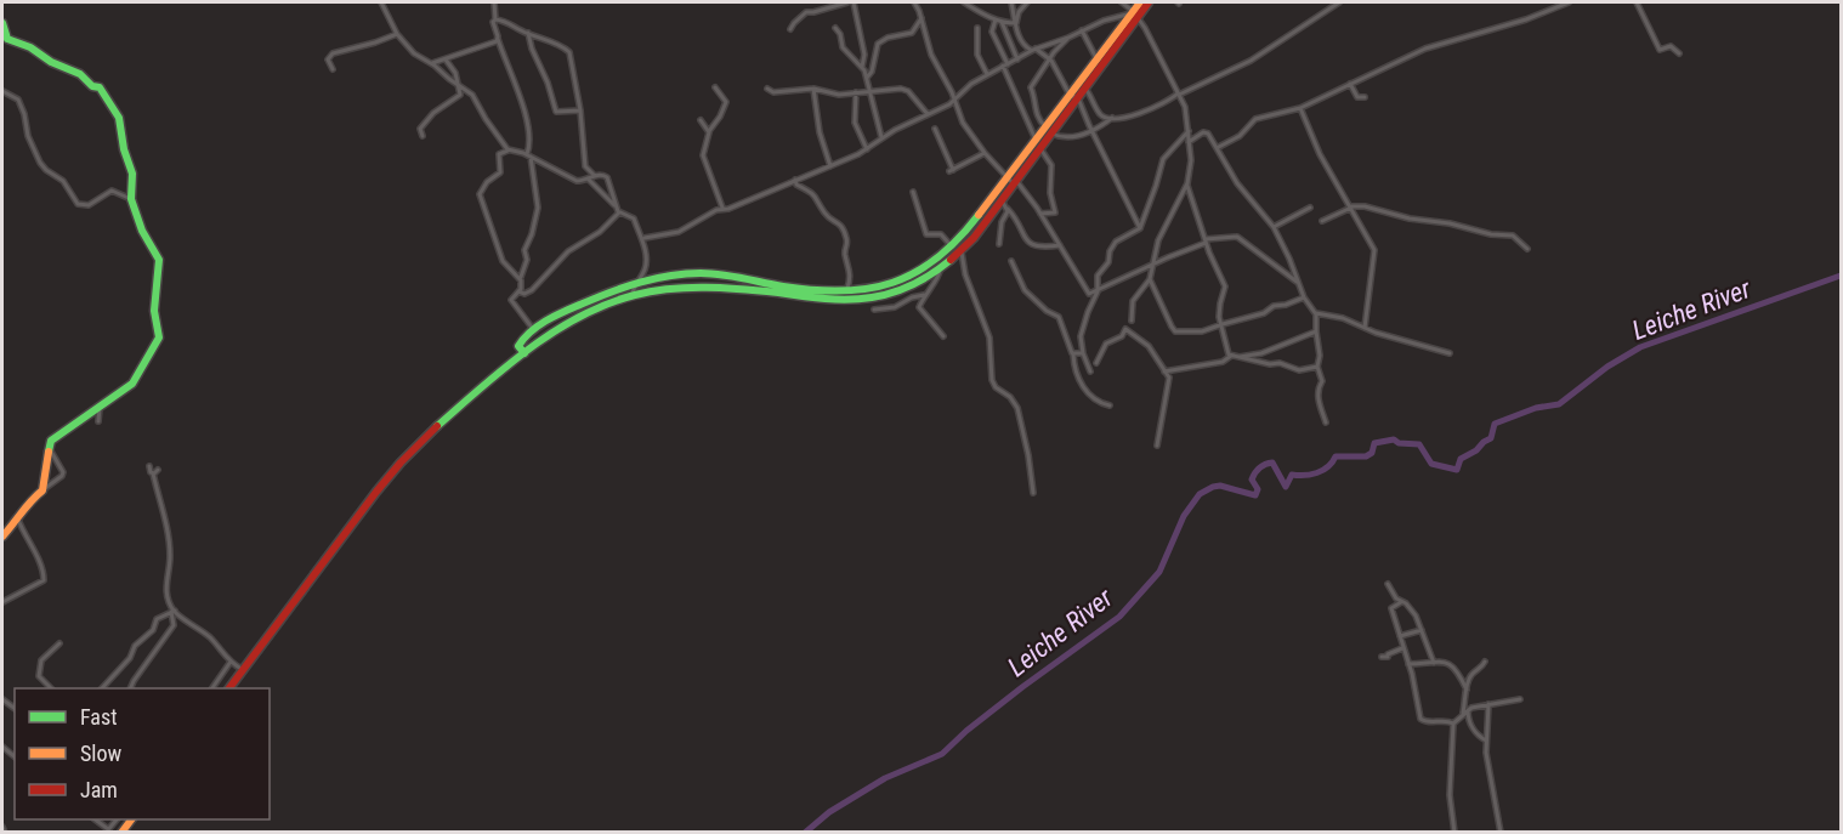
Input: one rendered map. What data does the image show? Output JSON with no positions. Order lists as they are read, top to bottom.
{
  "water": ["Leiche River"],
  "legend": ["Fast", "Slow", "Jam"]
}
